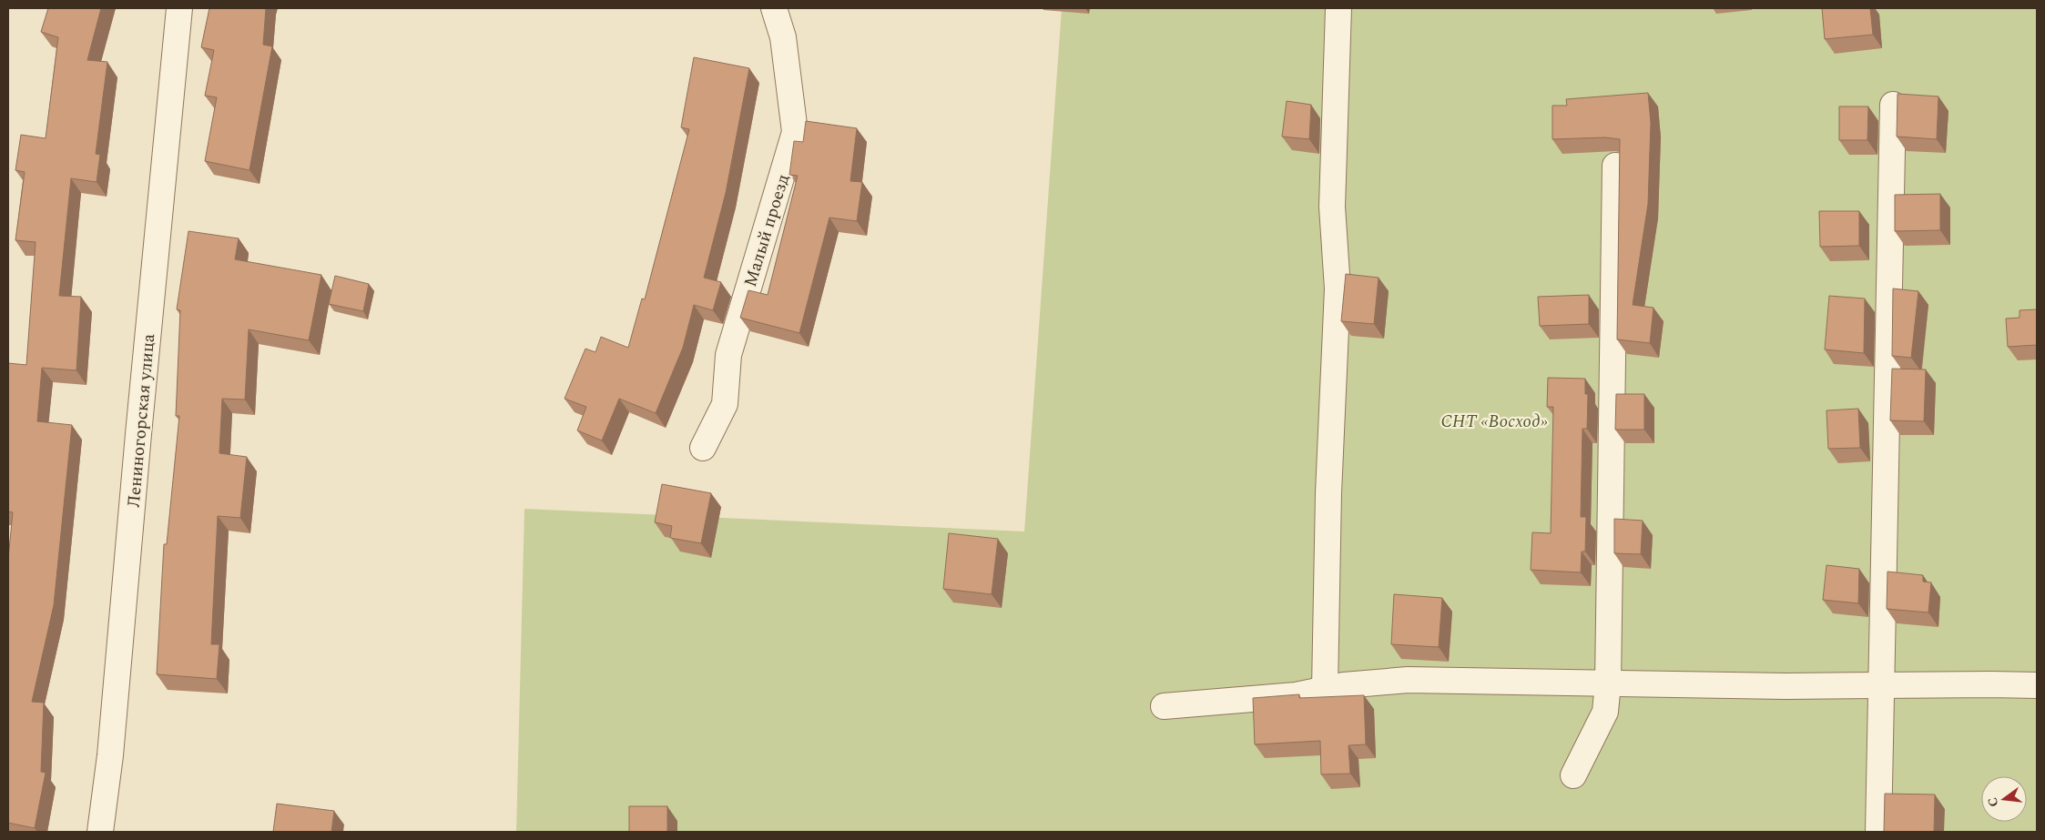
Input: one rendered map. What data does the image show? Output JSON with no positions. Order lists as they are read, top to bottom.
{
  "streets": {
    "street": ["Малый проезд", "Лениногорская улица"]
  },
  "parks": ["СНТ «Восход»"],
  "north": "left"
}
